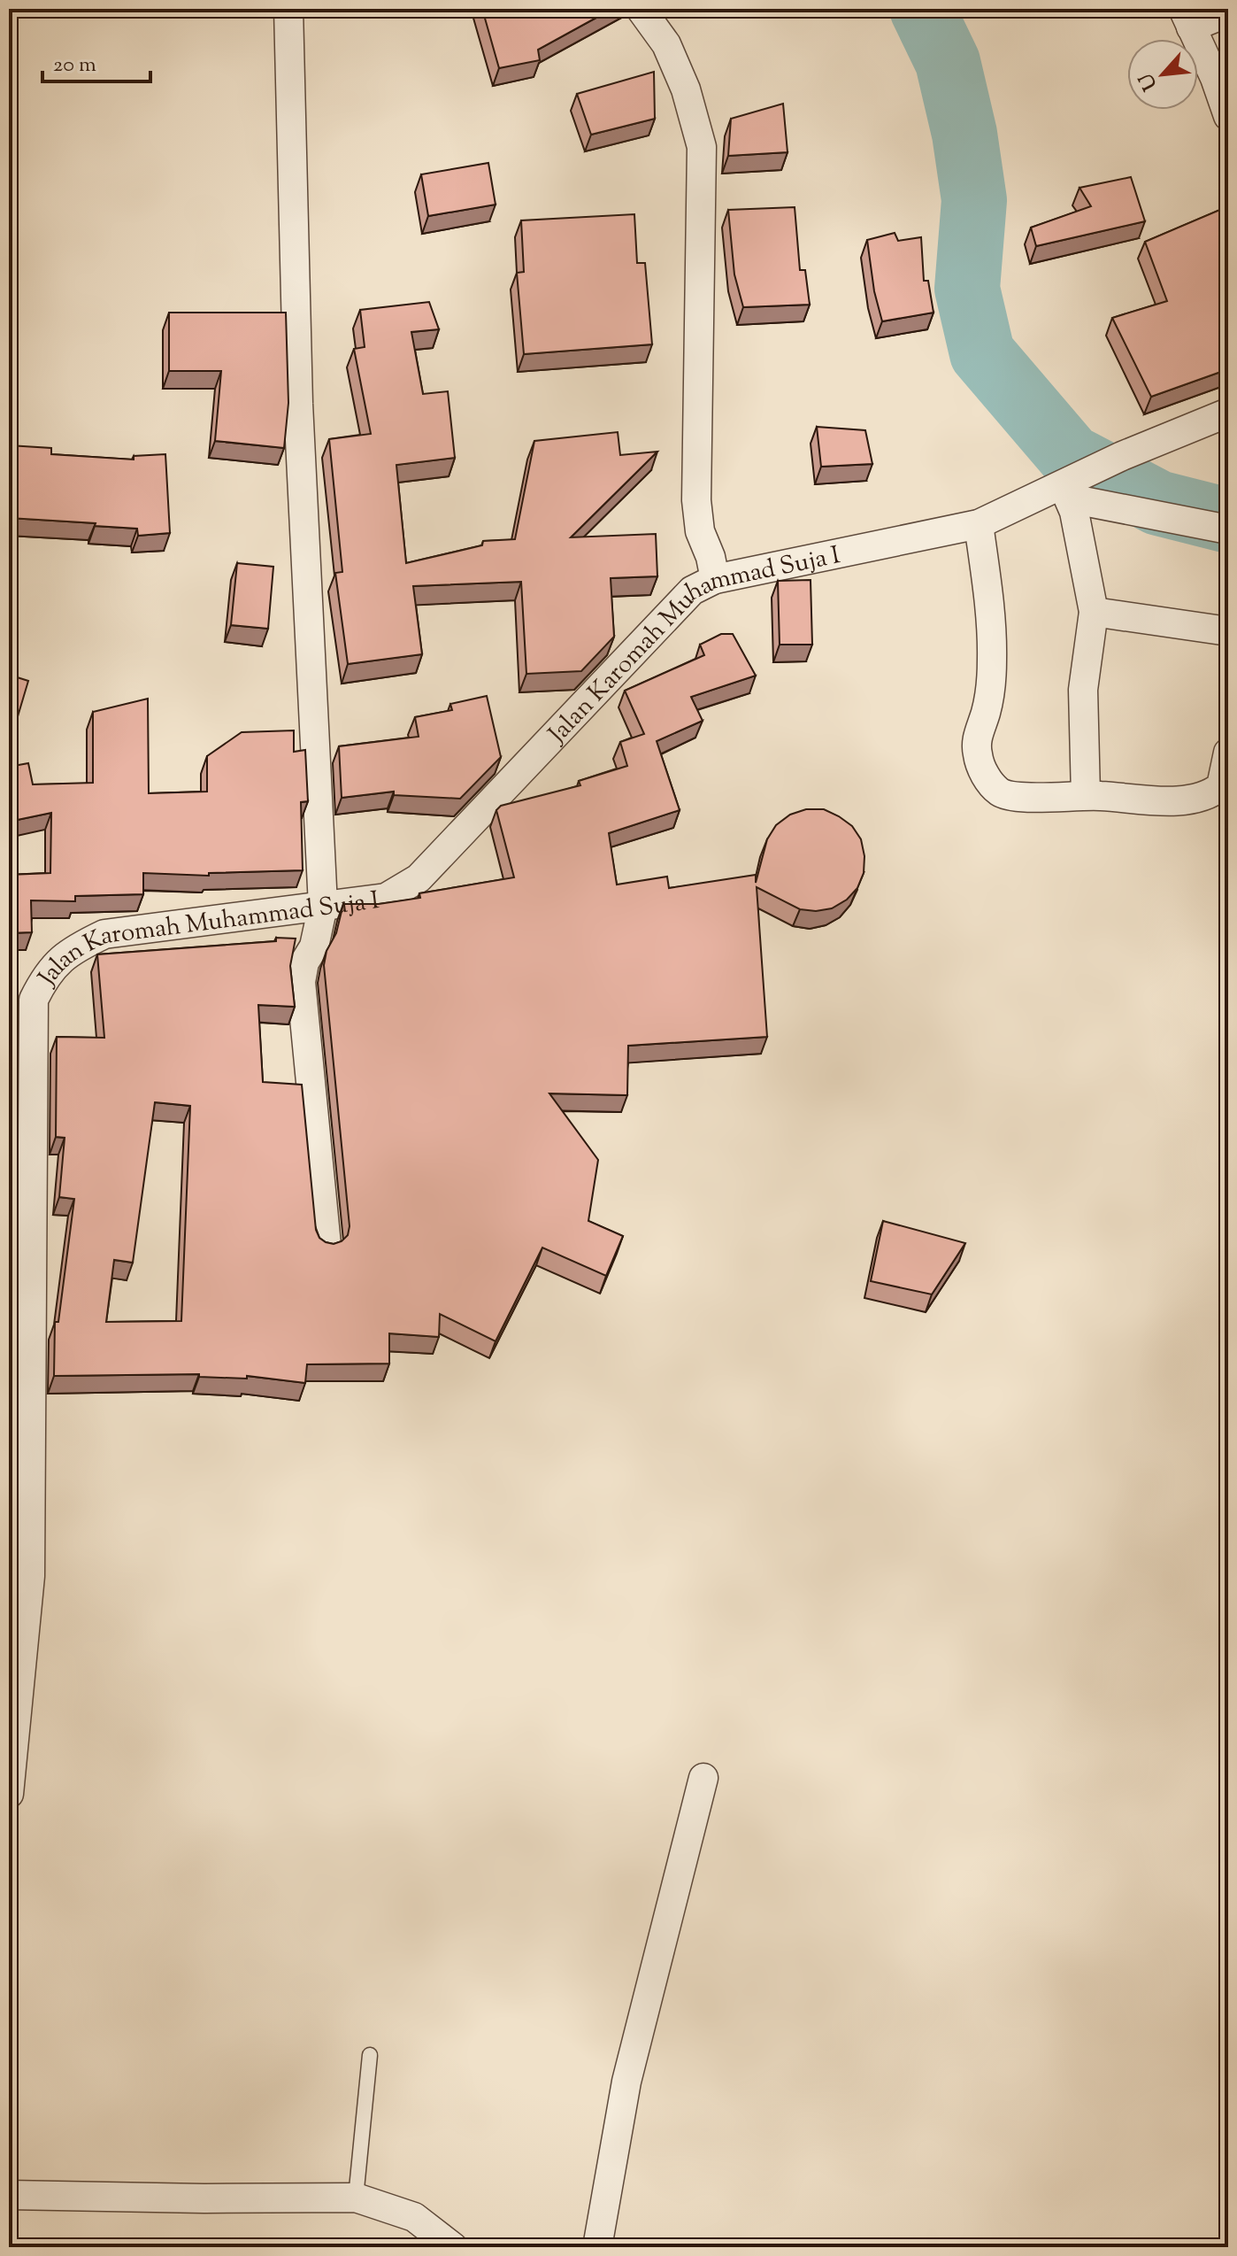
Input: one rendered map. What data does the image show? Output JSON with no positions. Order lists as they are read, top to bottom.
{
  "streets": {
    "street": ["Jalan Karomah Muhammad Suja I"]
  },
  "scale_bar": "20 m",
  "north": "bottom left"
}
